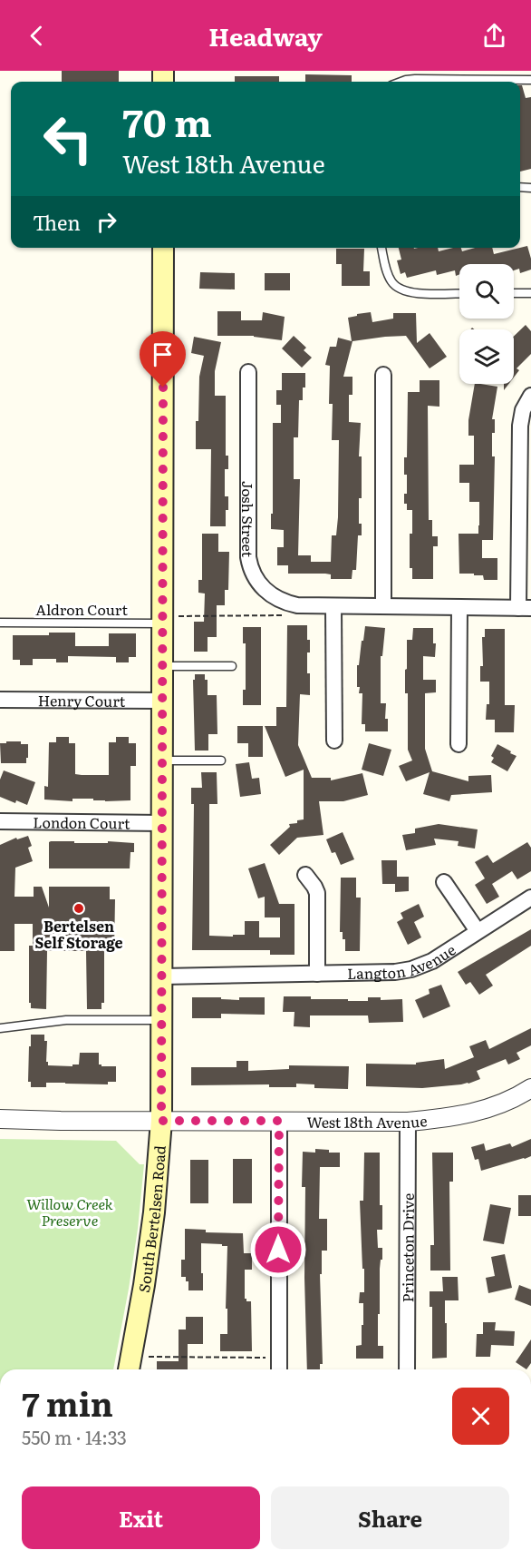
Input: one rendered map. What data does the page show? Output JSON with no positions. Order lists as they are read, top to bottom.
{
  "streets": {
    "main road": ["South Bertelsen Road"],
    "street": [
      "Josh Street",
      "Henry Court",
      "London Court",
      "Langton Avenue",
      "West 18th Avenue",
      "Princeton Drive"
    ],
    "lane": ["Aldron Court"]
  },
  "crossings": [
    ["Aldron Court", "South Bertelsen Road"],
    ["Henry Court", "South Bertelsen Road"],
    ["London Court", "South Bertelsen Road"],
    ["Langton Avenue", "South Bertelsen Road"],
    ["West 18th Avenue", "South Bertelsen Road"],
    ["West 18th Avenue", "Princeton Drive"]
  ],
  "parks": ["Willow Creek Preserve"],
  "places": ["Bertelsen Self Storage"],
  "page": {
    "header": "Headway",
    "turn": ["70 m", "West 18th Avenue"],
    "then": "Then",
    "heading": ["7 min", "550 m · 14:33"],
    "buttons": ["Exit", "Share"]
  }
}
